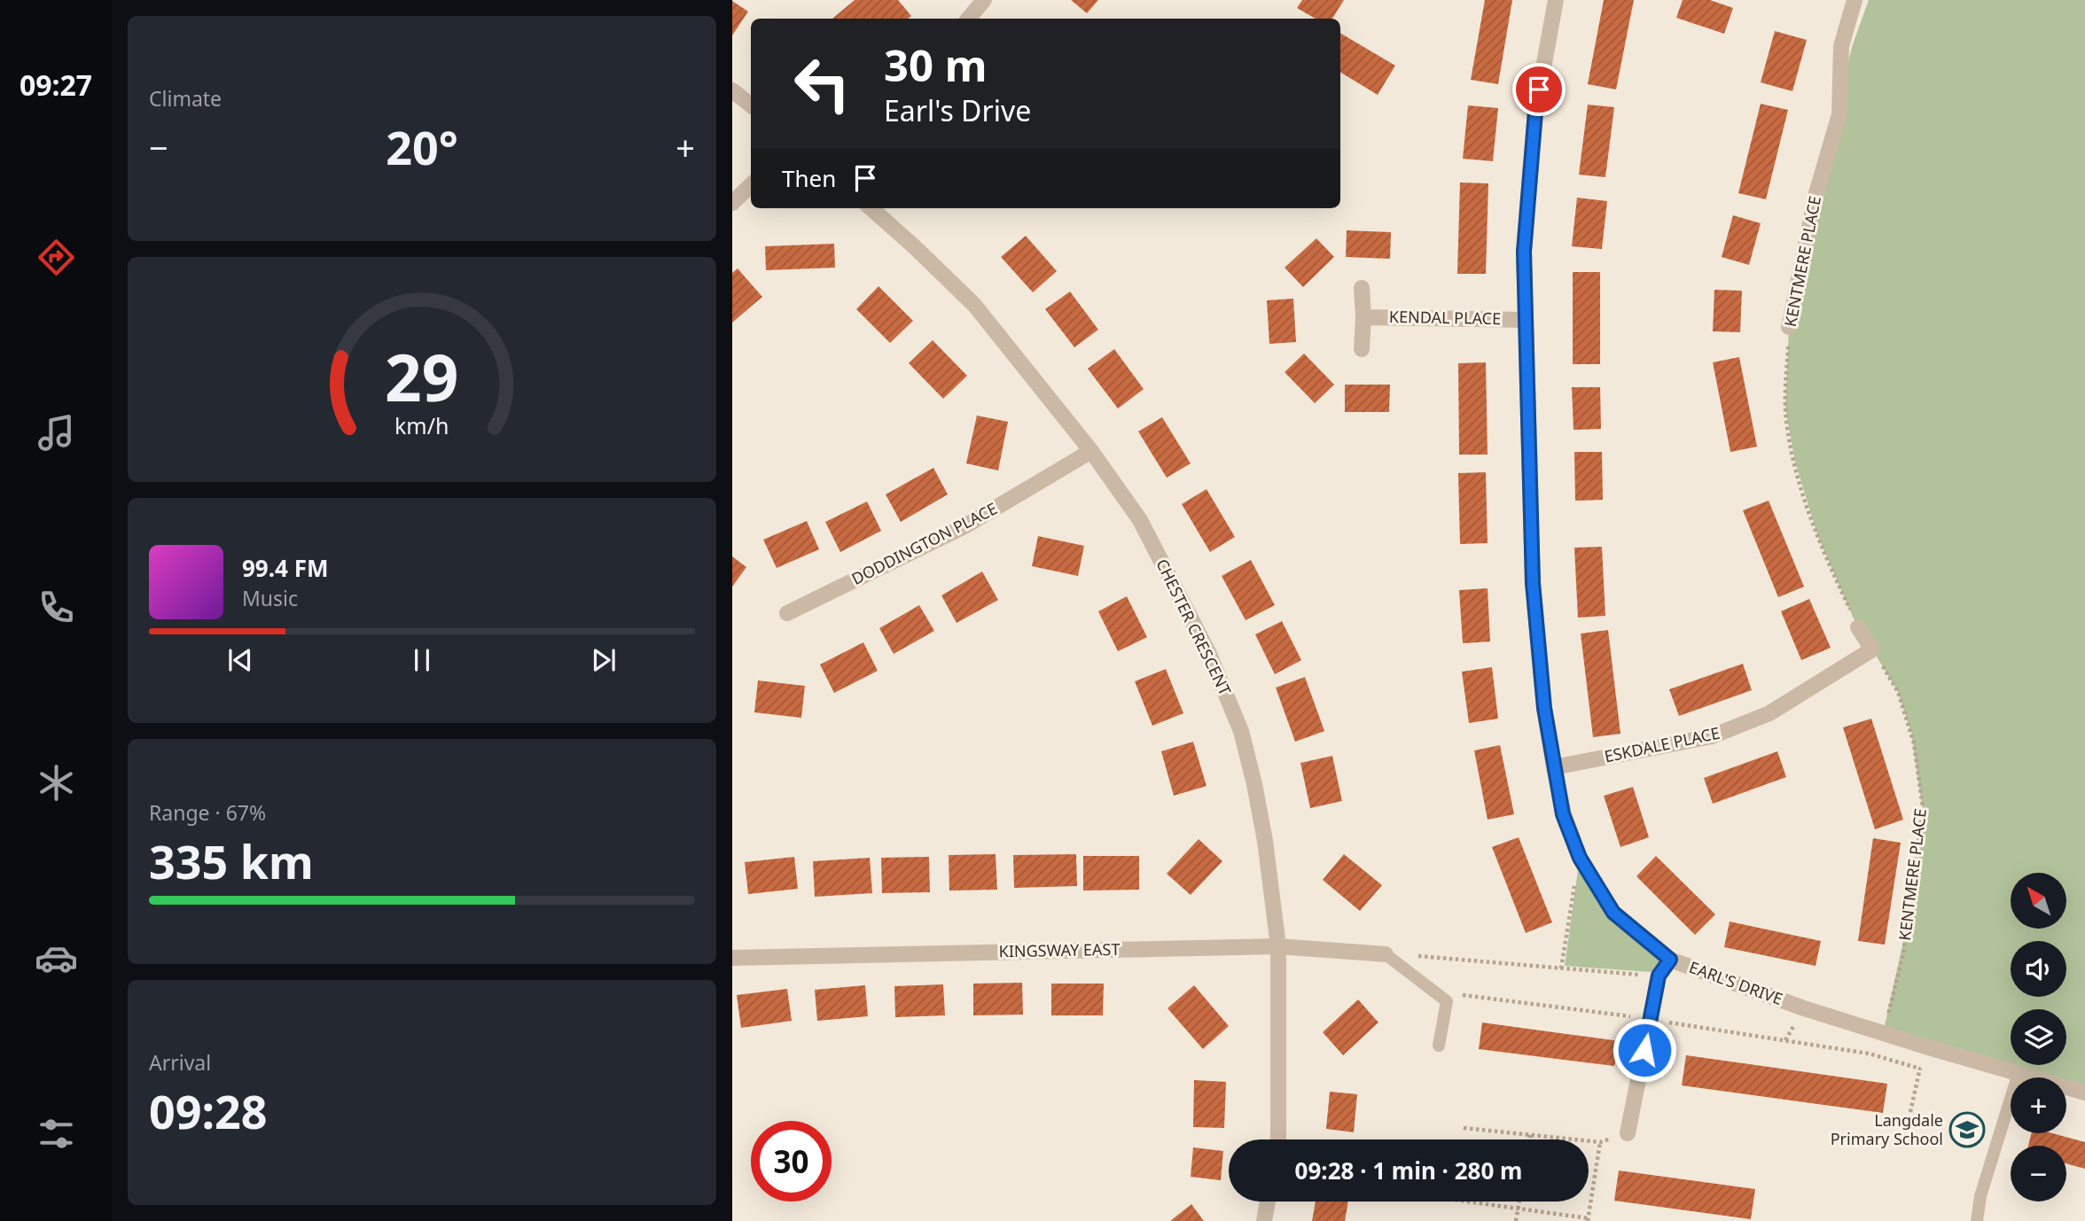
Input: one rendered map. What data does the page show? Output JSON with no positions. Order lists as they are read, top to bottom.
{
  "streets": {
    "street": [
      "KENTMERE PLACE",
      "KENDAL PLACE",
      "DODDINGTON PLACE",
      "CHESTER CRESCENT",
      "ESKDALE PLACE",
      "KINGSWAY EAST",
      "EARL'S DRIVE"
    ]
  },
  "crossings": [
    ["KENTMERE PLACE", "ESKDALE PLACE"],
    ["KENTMERE PLACE", "EARL'S DRIVE"],
    ["KENDAL PLACE", "EARL'S DRIVE"],
    ["DODDINGTON PLACE", "CHESTER CRESCENT"],
    ["CHESTER CRESCENT", "KINGSWAY EAST"],
    ["ESKDALE PLACE", "EARL'S DRIVE"]
  ],
  "places": {
    "school or university": ["Langdale Primary School"]
  },
  "north": "top left",
  "page": {
    "tabs": "09:27",
    "tile": [
      "Climate",
      ["Range · 67%", "335 km"],
      ["Arrival", "09:28"]
    ],
    "turn": ["30 m", "Earl's Drive"],
    "heat": ["−", "20°", "+"],
    "then": "Then",
    "song": ["99.4 FM", "Music"],
    "map_buttons": ["+", "−"],
    "limit": "30",
    "trip": "09:28 · 1 min · 280 m",
    "gauge": ["29", "km/h"]
  }
}
